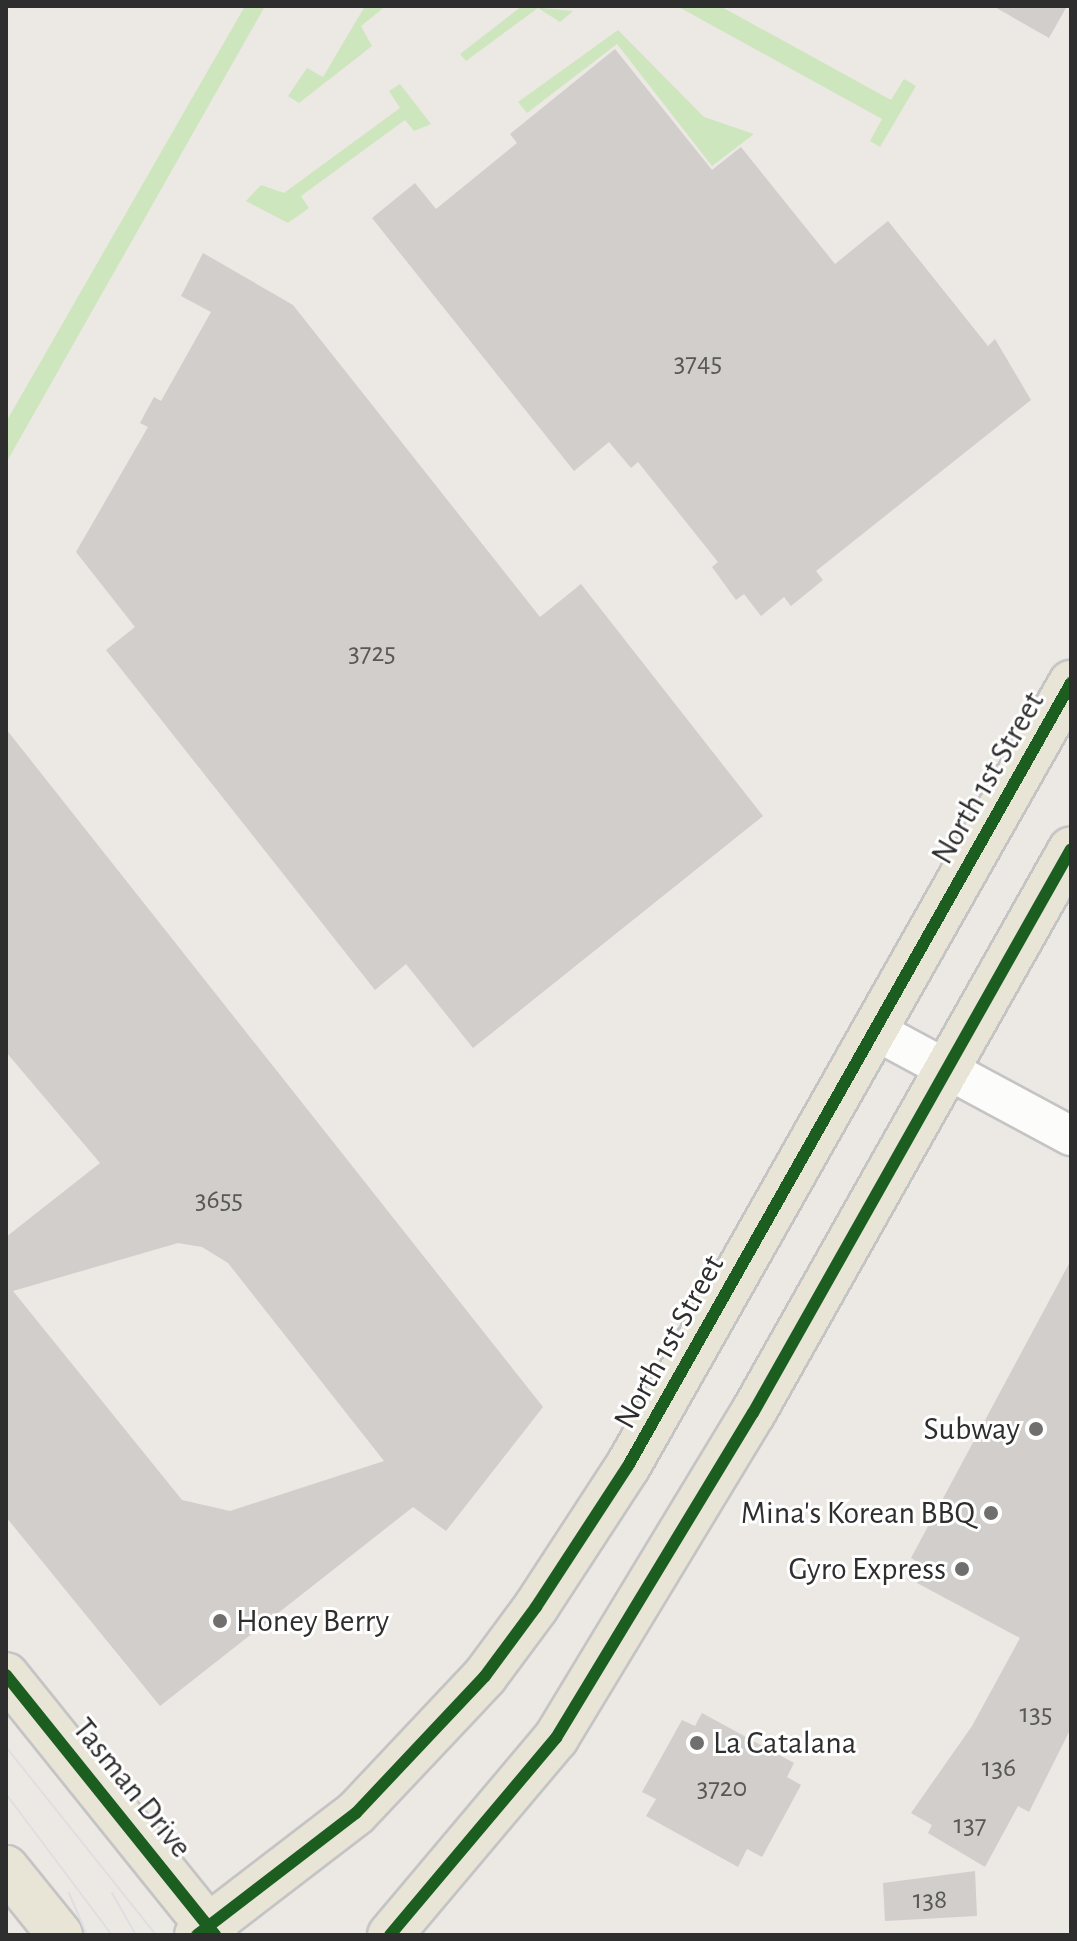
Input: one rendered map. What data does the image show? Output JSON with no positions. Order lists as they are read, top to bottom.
{
  "streets": {
    "main road": ["North 1st Street", "Tasman Drive"]
  },
  "crossings": [
    ["North 1st Street", "Tasman Drive"]
  ],
  "places": [
    "Subway",
    "Mina's Korean BBQ",
    "Gyro Express",
    "Honey Berry",
    "La Catalana"
  ],
  "house_numbers": [
    "3745",
    "3725",
    "3655",
    "135",
    "136",
    "3720",
    "137",
    "138"
  ]
}
